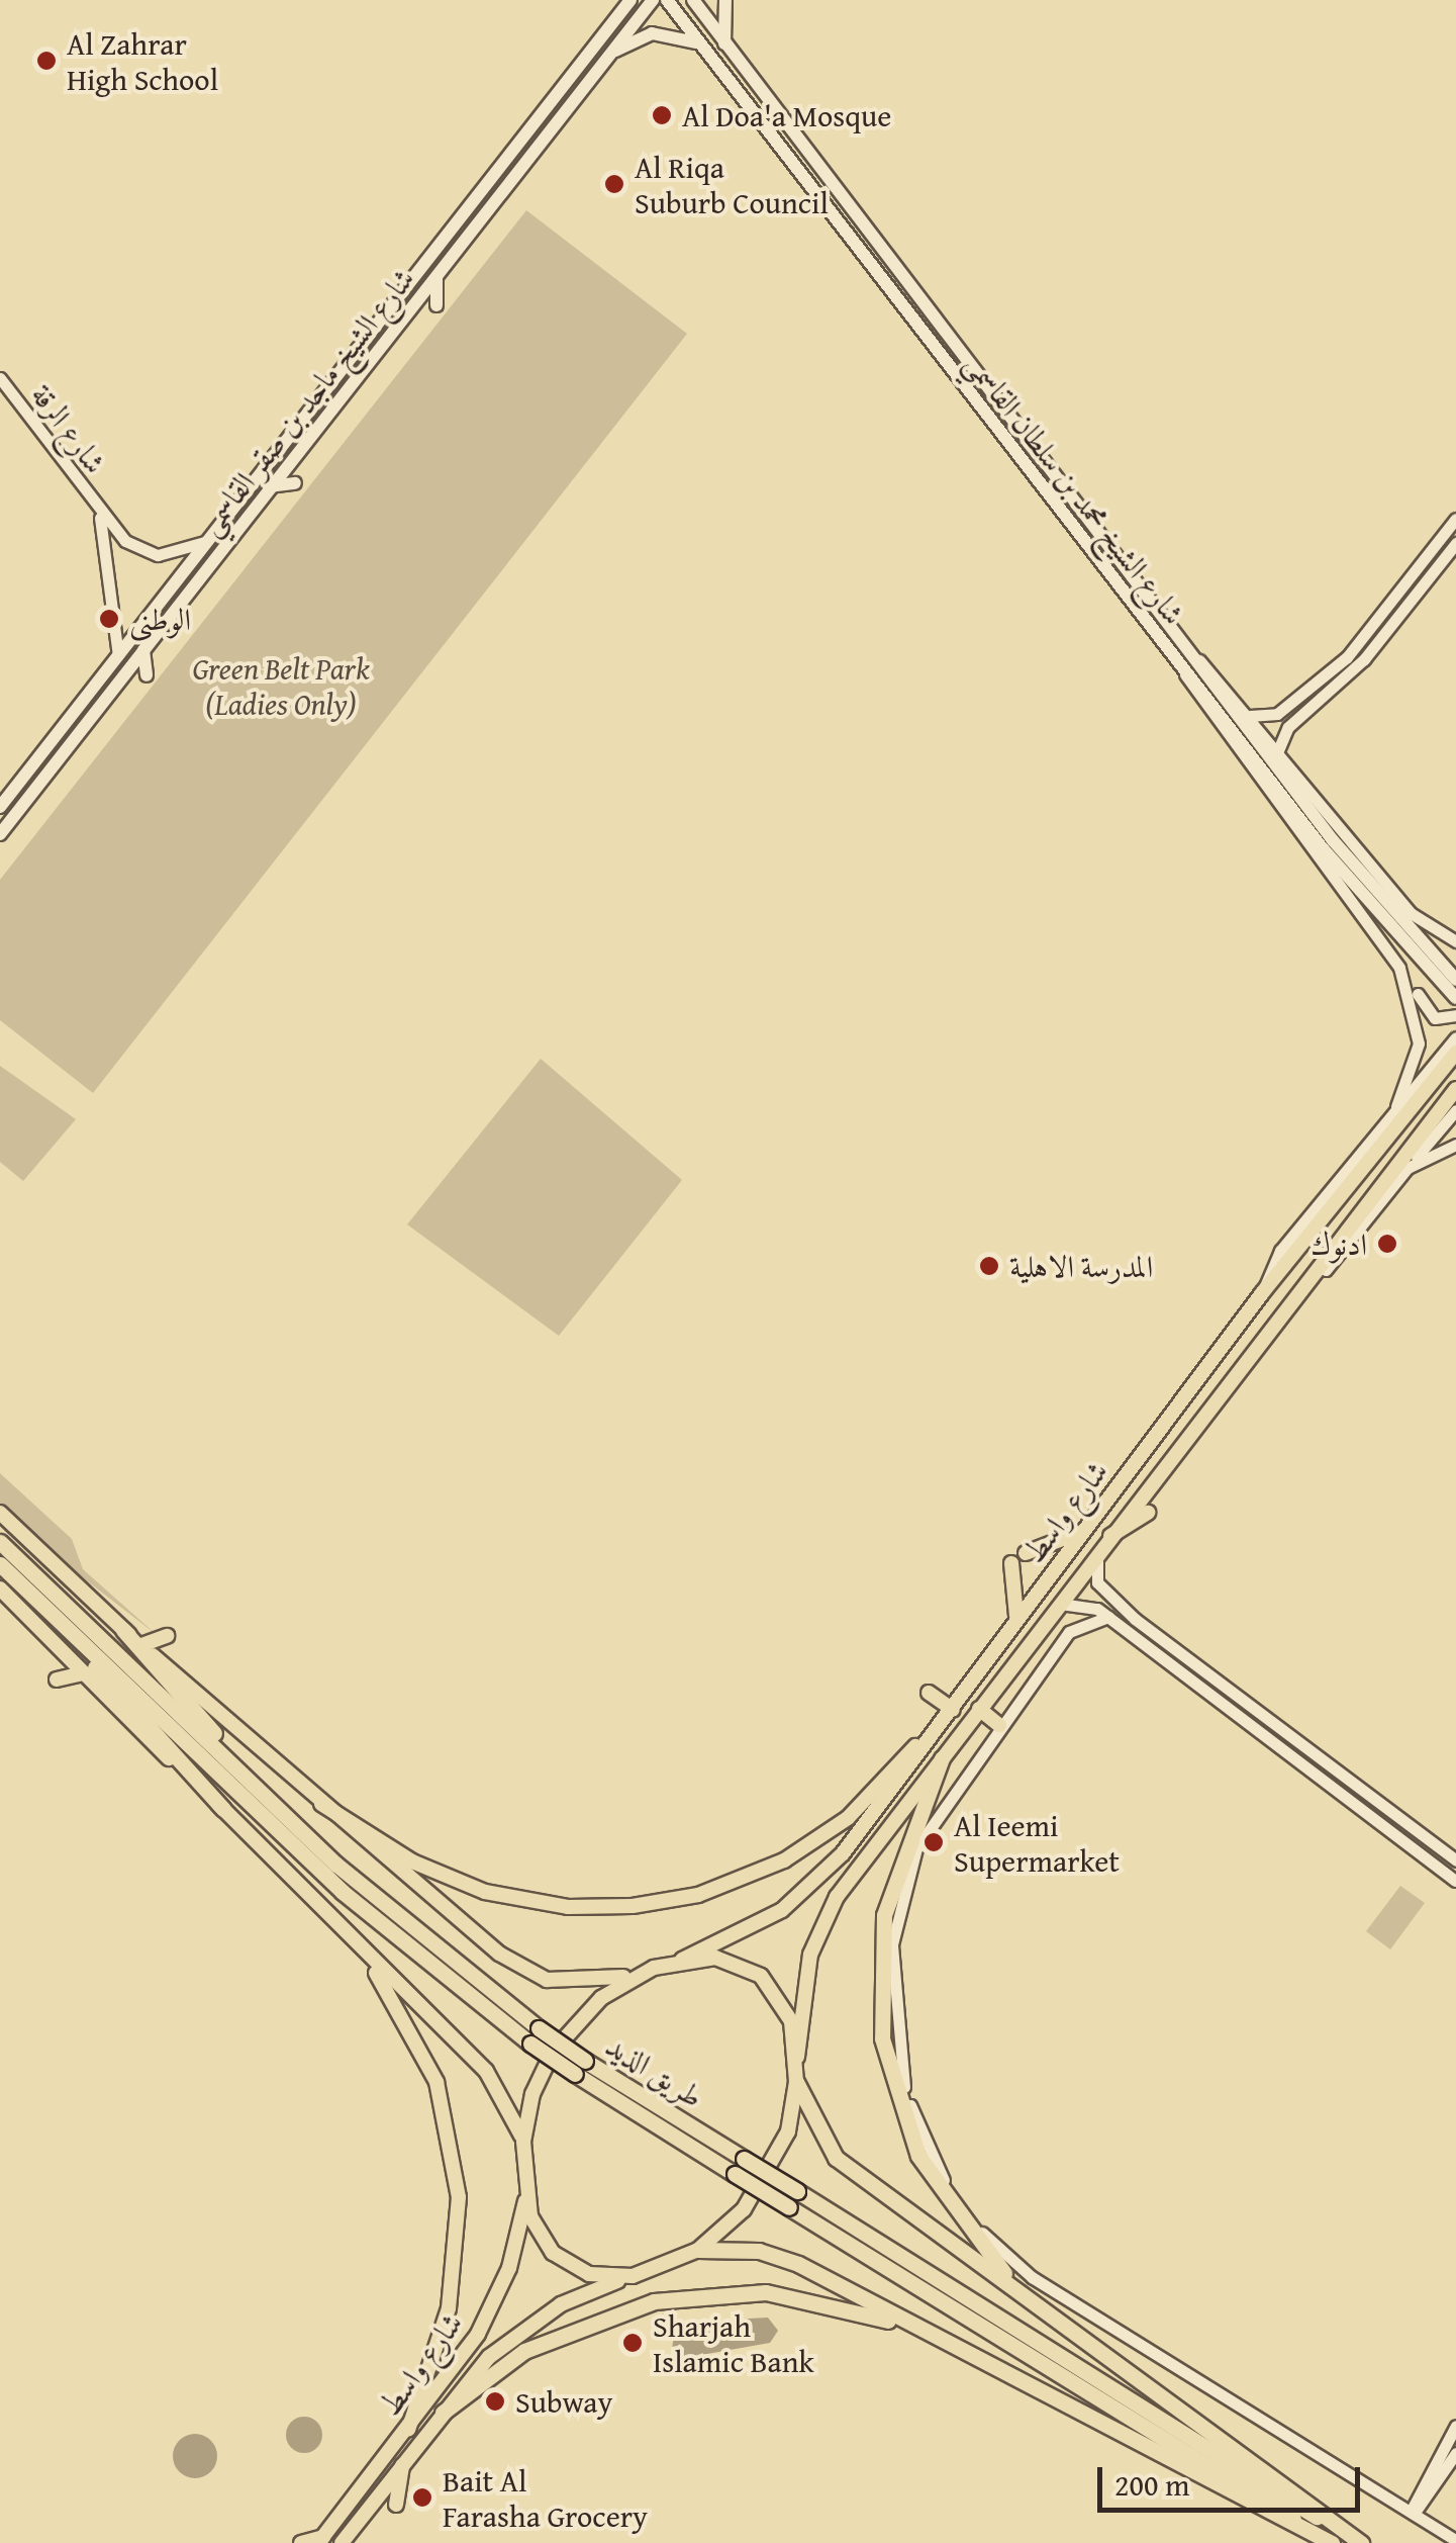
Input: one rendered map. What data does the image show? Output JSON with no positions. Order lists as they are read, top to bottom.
{
  "streets": {
    "highway": ["طريق الذيد"],
    "main road": ["شارع الشيخ ماجد بن صقر القاسمي", "شارع الشيخ محمد بن سلطان القاسمي", "شارع واسط"],
    "street": ["شارع الرقة"]
  },
  "crossings": [
    ["شارع الشيخ ماجد بن صقر القاسمي", "شارع الرقة"]
  ],
  "parks": ["Green Belt Park (Ladies Only)"],
  "places": [
    "Al Zahrar High School",
    "Al Doa'a Mosque",
    "Al Riqa Suburb Council",
    "الوطنی",
    "ادنوك",
    "المدرسة الاهلية",
    "Al Ieemi Supermarket",
    "Sharjah Islamic Bank",
    "Subway",
    "Bait Al Farasha Grocery"
  ],
  "scale_bar": "200 m"
}
